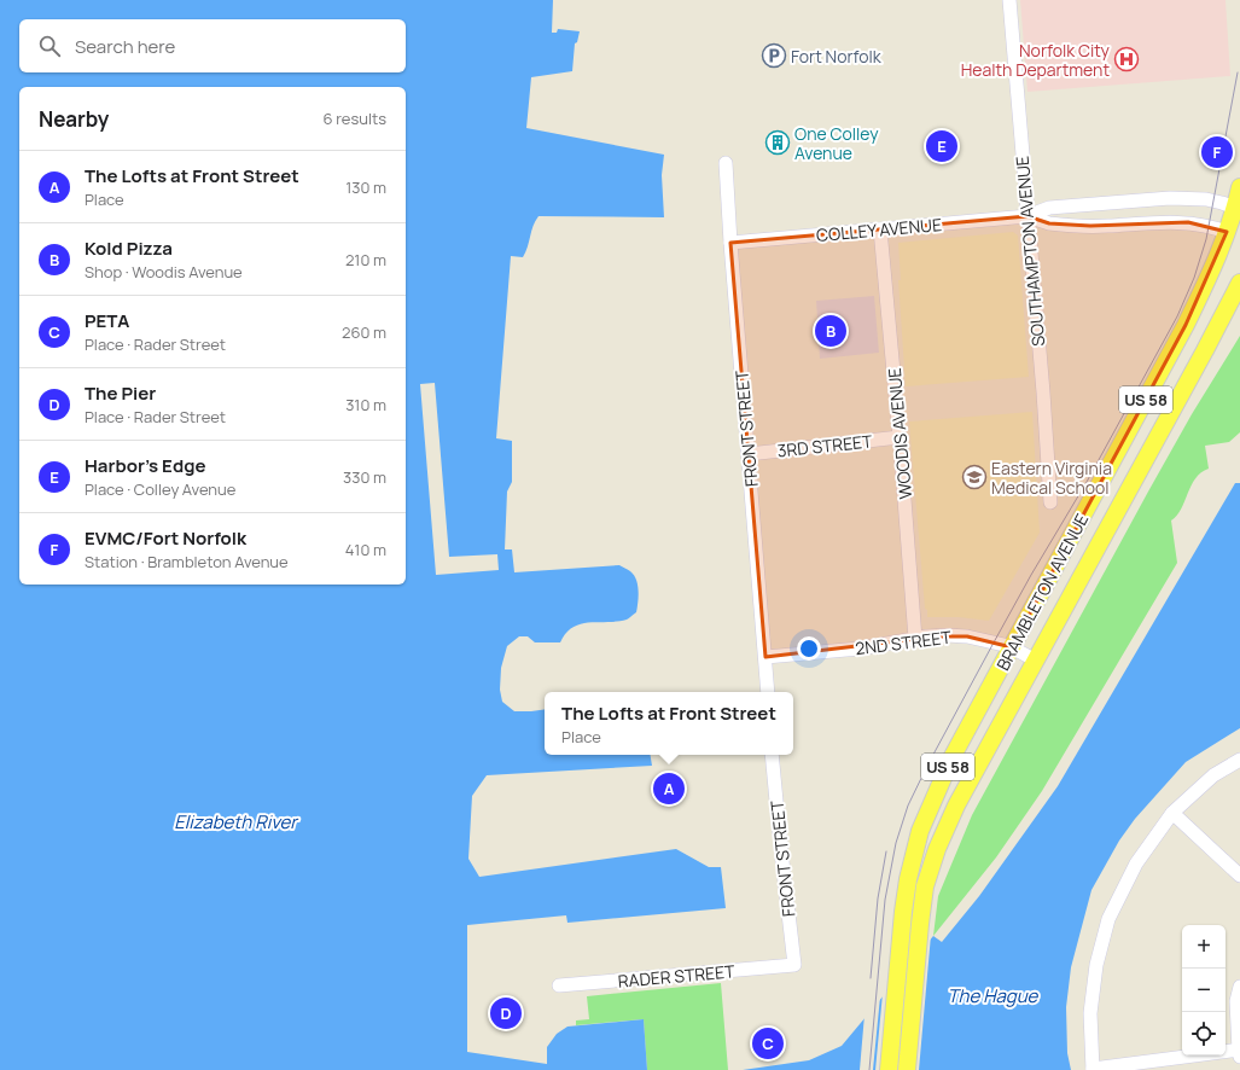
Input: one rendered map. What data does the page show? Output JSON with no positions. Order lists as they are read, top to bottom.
{
  "streets": {
    "main road": ["US 58", "BRAMBLETON AVENUE"],
    "street": [
      "COLLEY AVENUE",
      "SOUTHAMPTON AVENUE",
      "FRONT STREET",
      "WOODIS AVENUE",
      "3RD STREET",
      "2ND STREET",
      "RADER STREET"
    ]
  },
  "crossings": [
    ["COLLEY AVENUE", "SOUTHAMPTON AVENUE"],
    ["COLLEY AVENUE", "FRONT STREET"],
    ["COLLEY AVENUE", "WOODIS AVENUE"],
    ["COLLEY AVENUE", "BRAMBLETON AVENUE"],
    ["FRONT STREET", "3RD STREET"],
    ["FRONT STREET", "2ND STREET"],
    ["FRONT STREET", "RADER STREET"],
    ["WOODIS AVENUE", "3RD STREET"],
    ["WOODIS AVENUE", "2ND STREET"],
    ["BRAMBLETON AVENUE", "2ND STREET"]
  ],
  "water": ["Elizabeth River", "The Hague"],
  "places": {
    "parking": ["Fort Norfolk"],
    "hospital": ["Norfolk City Health Department"],
    "building": ["One Colley Avenue"],
    "school or university": ["Eastern Virginia Medical School"]
  },
  "page": {
    "search": "Search here",
    "heading": ["Nearby", "6 results"],
    "pins": [
      "E",
      "F",
      "B",
      "A",
      "D",
      "C"
    ],
    "list": [
      {
        "mark": "A",
        "name": "The Lofts at Front Street",
        "note": "Place",
        "value": "130 m"
      },
      {
        "mark": "B",
        "name": "Kold Pizza",
        "note": "Shop · Woodis Avenue",
        "value": "210 m"
      },
      {
        "mark": "C",
        "name": "PETA",
        "note": "Place · Rader Street",
        "value": "260 m"
      },
      {
        "mark": "D",
        "name": "The Pier",
        "note": "Place · Rader Street",
        "value": "310 m"
      },
      {
        "mark": "E",
        "name": "Harbor's Edge",
        "note": "Place · Colley Avenue",
        "value": "330 m"
      },
      {
        "mark": "F",
        "name": "EVMC/Fort Norfolk",
        "note": "Station · Brambleton Avenue",
        "value": "410 m"
      }
    ],
    "popup": ["The Lofts at Front Street", "Place"],
    "map_buttons": ["+", "−"]
  }
}
